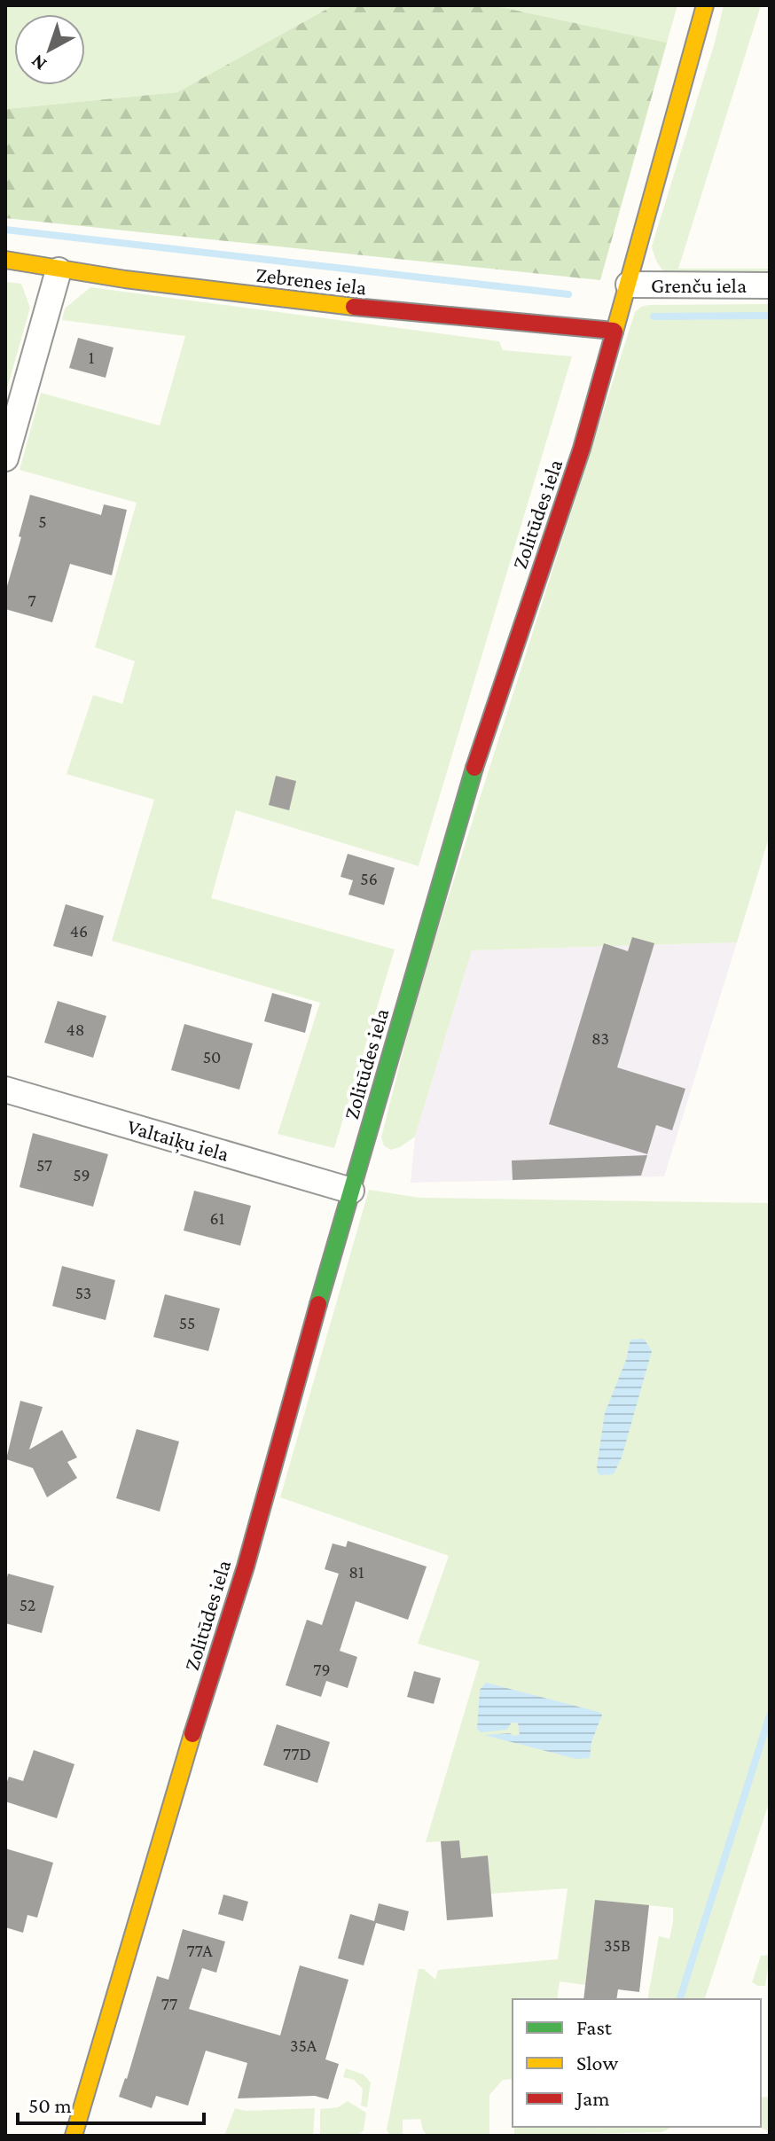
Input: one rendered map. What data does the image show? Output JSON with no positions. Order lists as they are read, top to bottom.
{
  "streets": {
    "street": [
      "Zebrenes iela",
      "Grenču iela",
      "Zolitūdes iela",
      "Valtaiķu iela"
    ]
  },
  "crossings": [
    ["Zebrenes iela", "Zolitūdes iela"],
    ["Grenču iela", "Zolitūdes iela"],
    ["Zolitūdes iela", "Valtaiķu iela"]
  ],
  "house_numbers": [
    "1",
    "5",
    "7",
    "56",
    "46",
    "48",
    "83",
    "50",
    "57",
    "59",
    "61",
    "53",
    "55",
    "81",
    "52",
    "79",
    "77D",
    "35B",
    "77A",
    "77",
    "35A"
  ],
  "legend": ["Fast", "Slow", "Jam"],
  "scale_bar": "50 m",
  "north": "bottom left"
}
